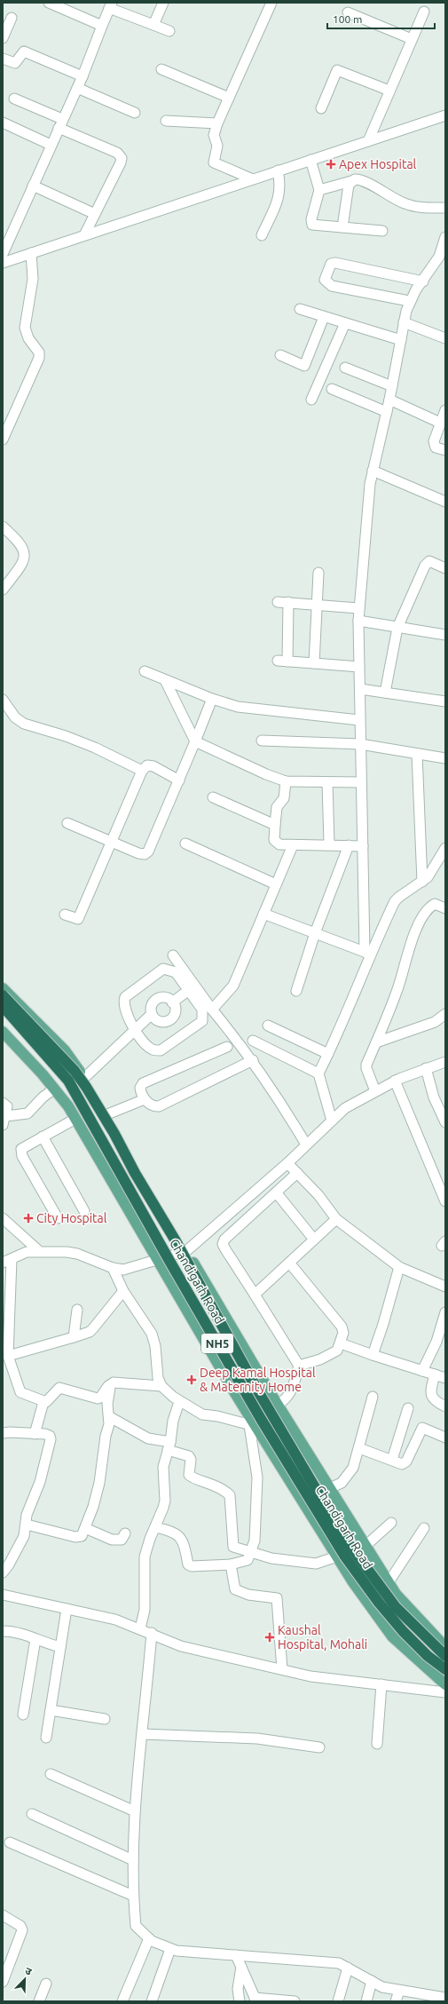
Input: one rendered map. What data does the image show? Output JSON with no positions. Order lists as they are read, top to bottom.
{
  "streets": {
    "highway": ["Chandigarh Road", "NH5"]
  },
  "places": {
    "health": [
      "Apex Hospital",
      "City Hospital",
      "Deep Kamal Hospital & Maternity Home",
      "Kaushal Hospital, Mohali"
    ]
  },
  "scale_bar": "100 m",
  "north": "top right"
}
